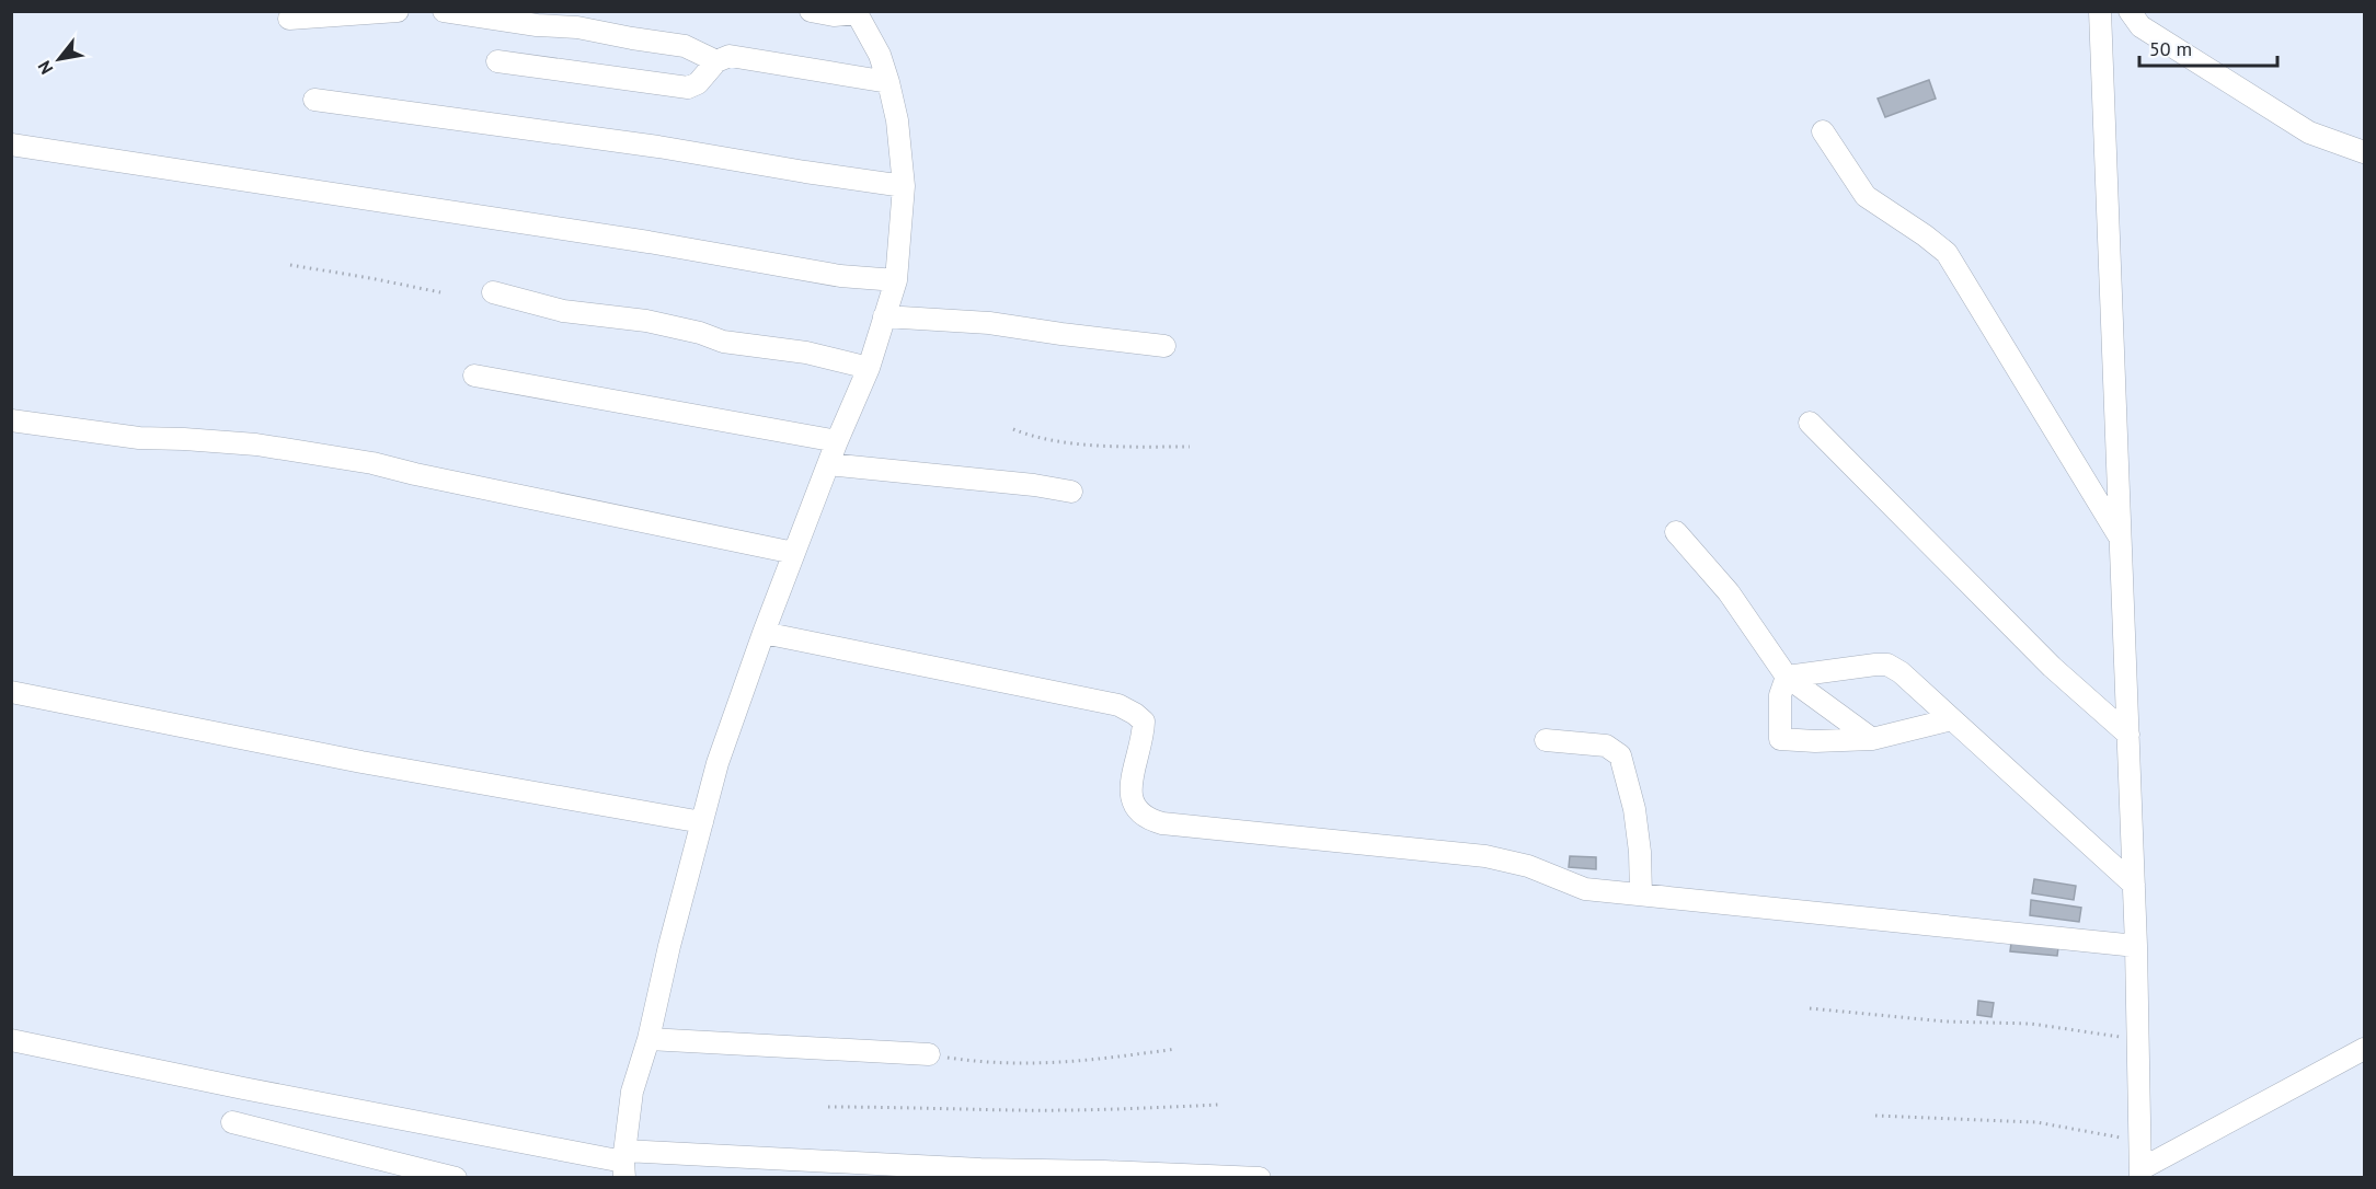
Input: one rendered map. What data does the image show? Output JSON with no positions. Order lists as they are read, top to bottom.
{
  "scale_bar": "50 m",
  "north": "bottom left"
}
